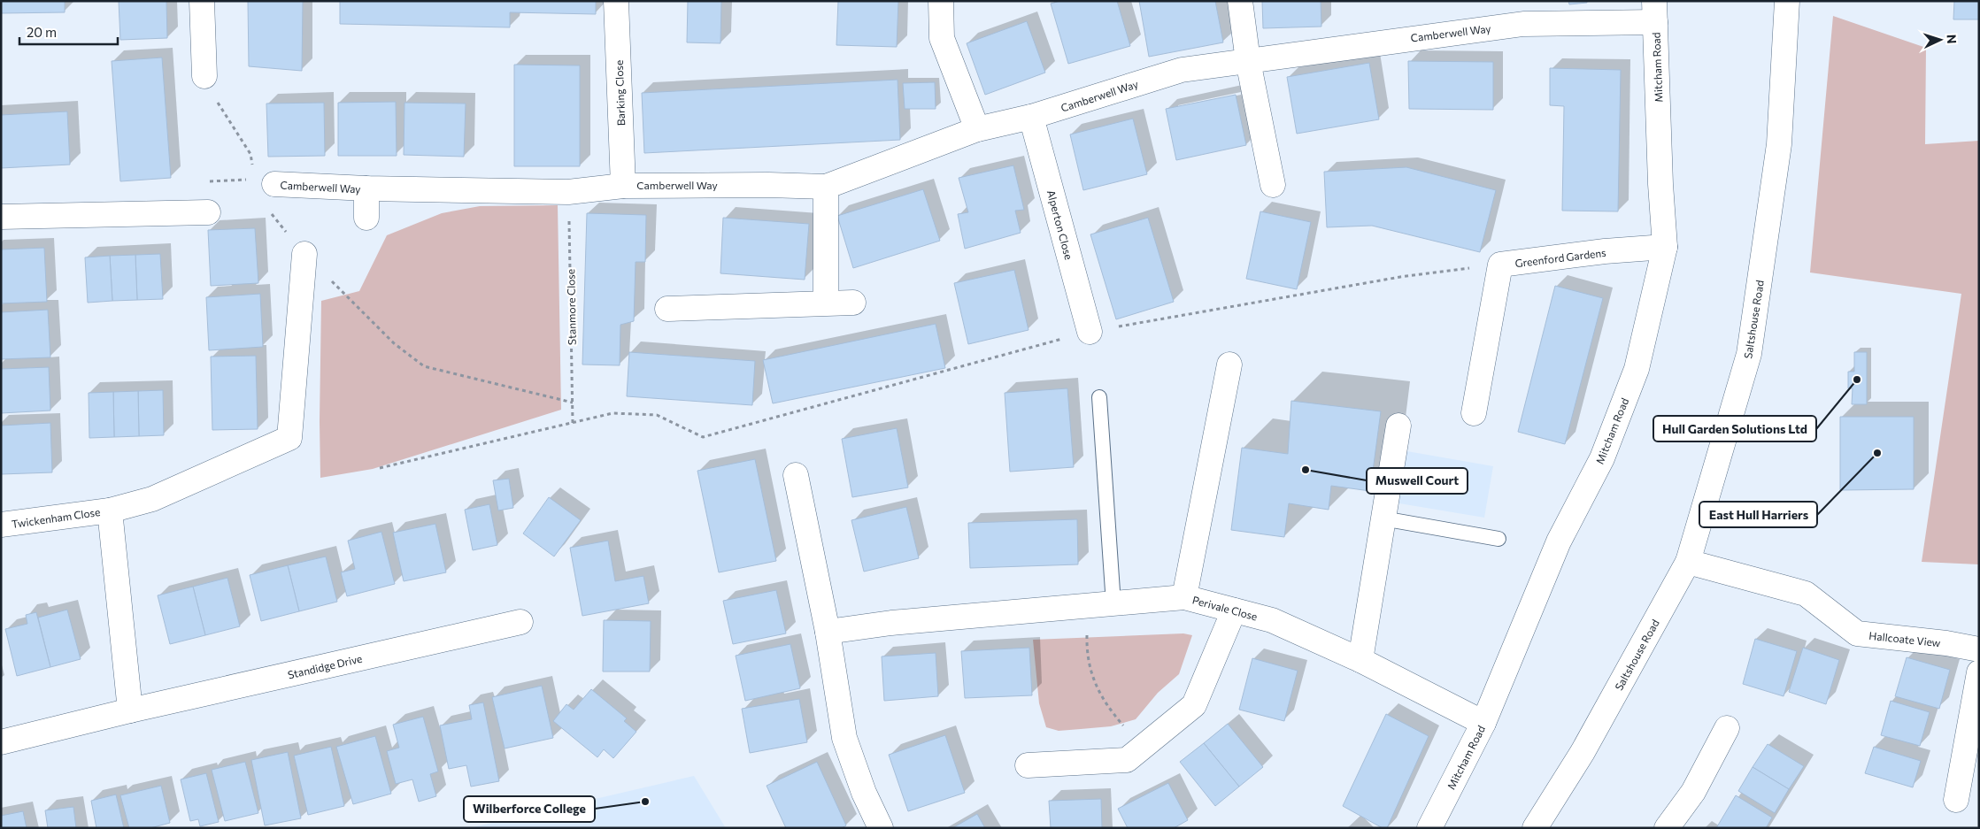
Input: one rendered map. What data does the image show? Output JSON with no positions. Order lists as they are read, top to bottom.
{
  "streets": {
    "street": [
      "Camberwell Way",
      "Mitcham Road",
      "Barking Close",
      "Alperton Close",
      "Greenford Gardens",
      "Saltshouse Road",
      "Twickenham Close",
      "Perivale Close",
      "Hallcoate View",
      "Standidge Drive"
    ],
    "path": ["Stanmore Close"]
  },
  "crossings": [
    ["Camberwell Way", "Mitcham Road"],
    ["Camberwell Way", "Barking Close"],
    ["Camberwell Way", "Alperton Close"],
    ["Camberwell Way", "Stanmore Close"],
    ["Mitcham Road", "Greenford Gardens"],
    ["Mitcham Road", "Perivale Close"],
    ["Saltshouse Road", "Hallcoate View"]
  ],
  "places": [
    "Hull Garden Solutions Ltd",
    "East Hull Harriers",
    "Muswell Court",
    "Wilberforce College"
  ],
  "scale_bar": "20 m",
  "north": "right"
}
